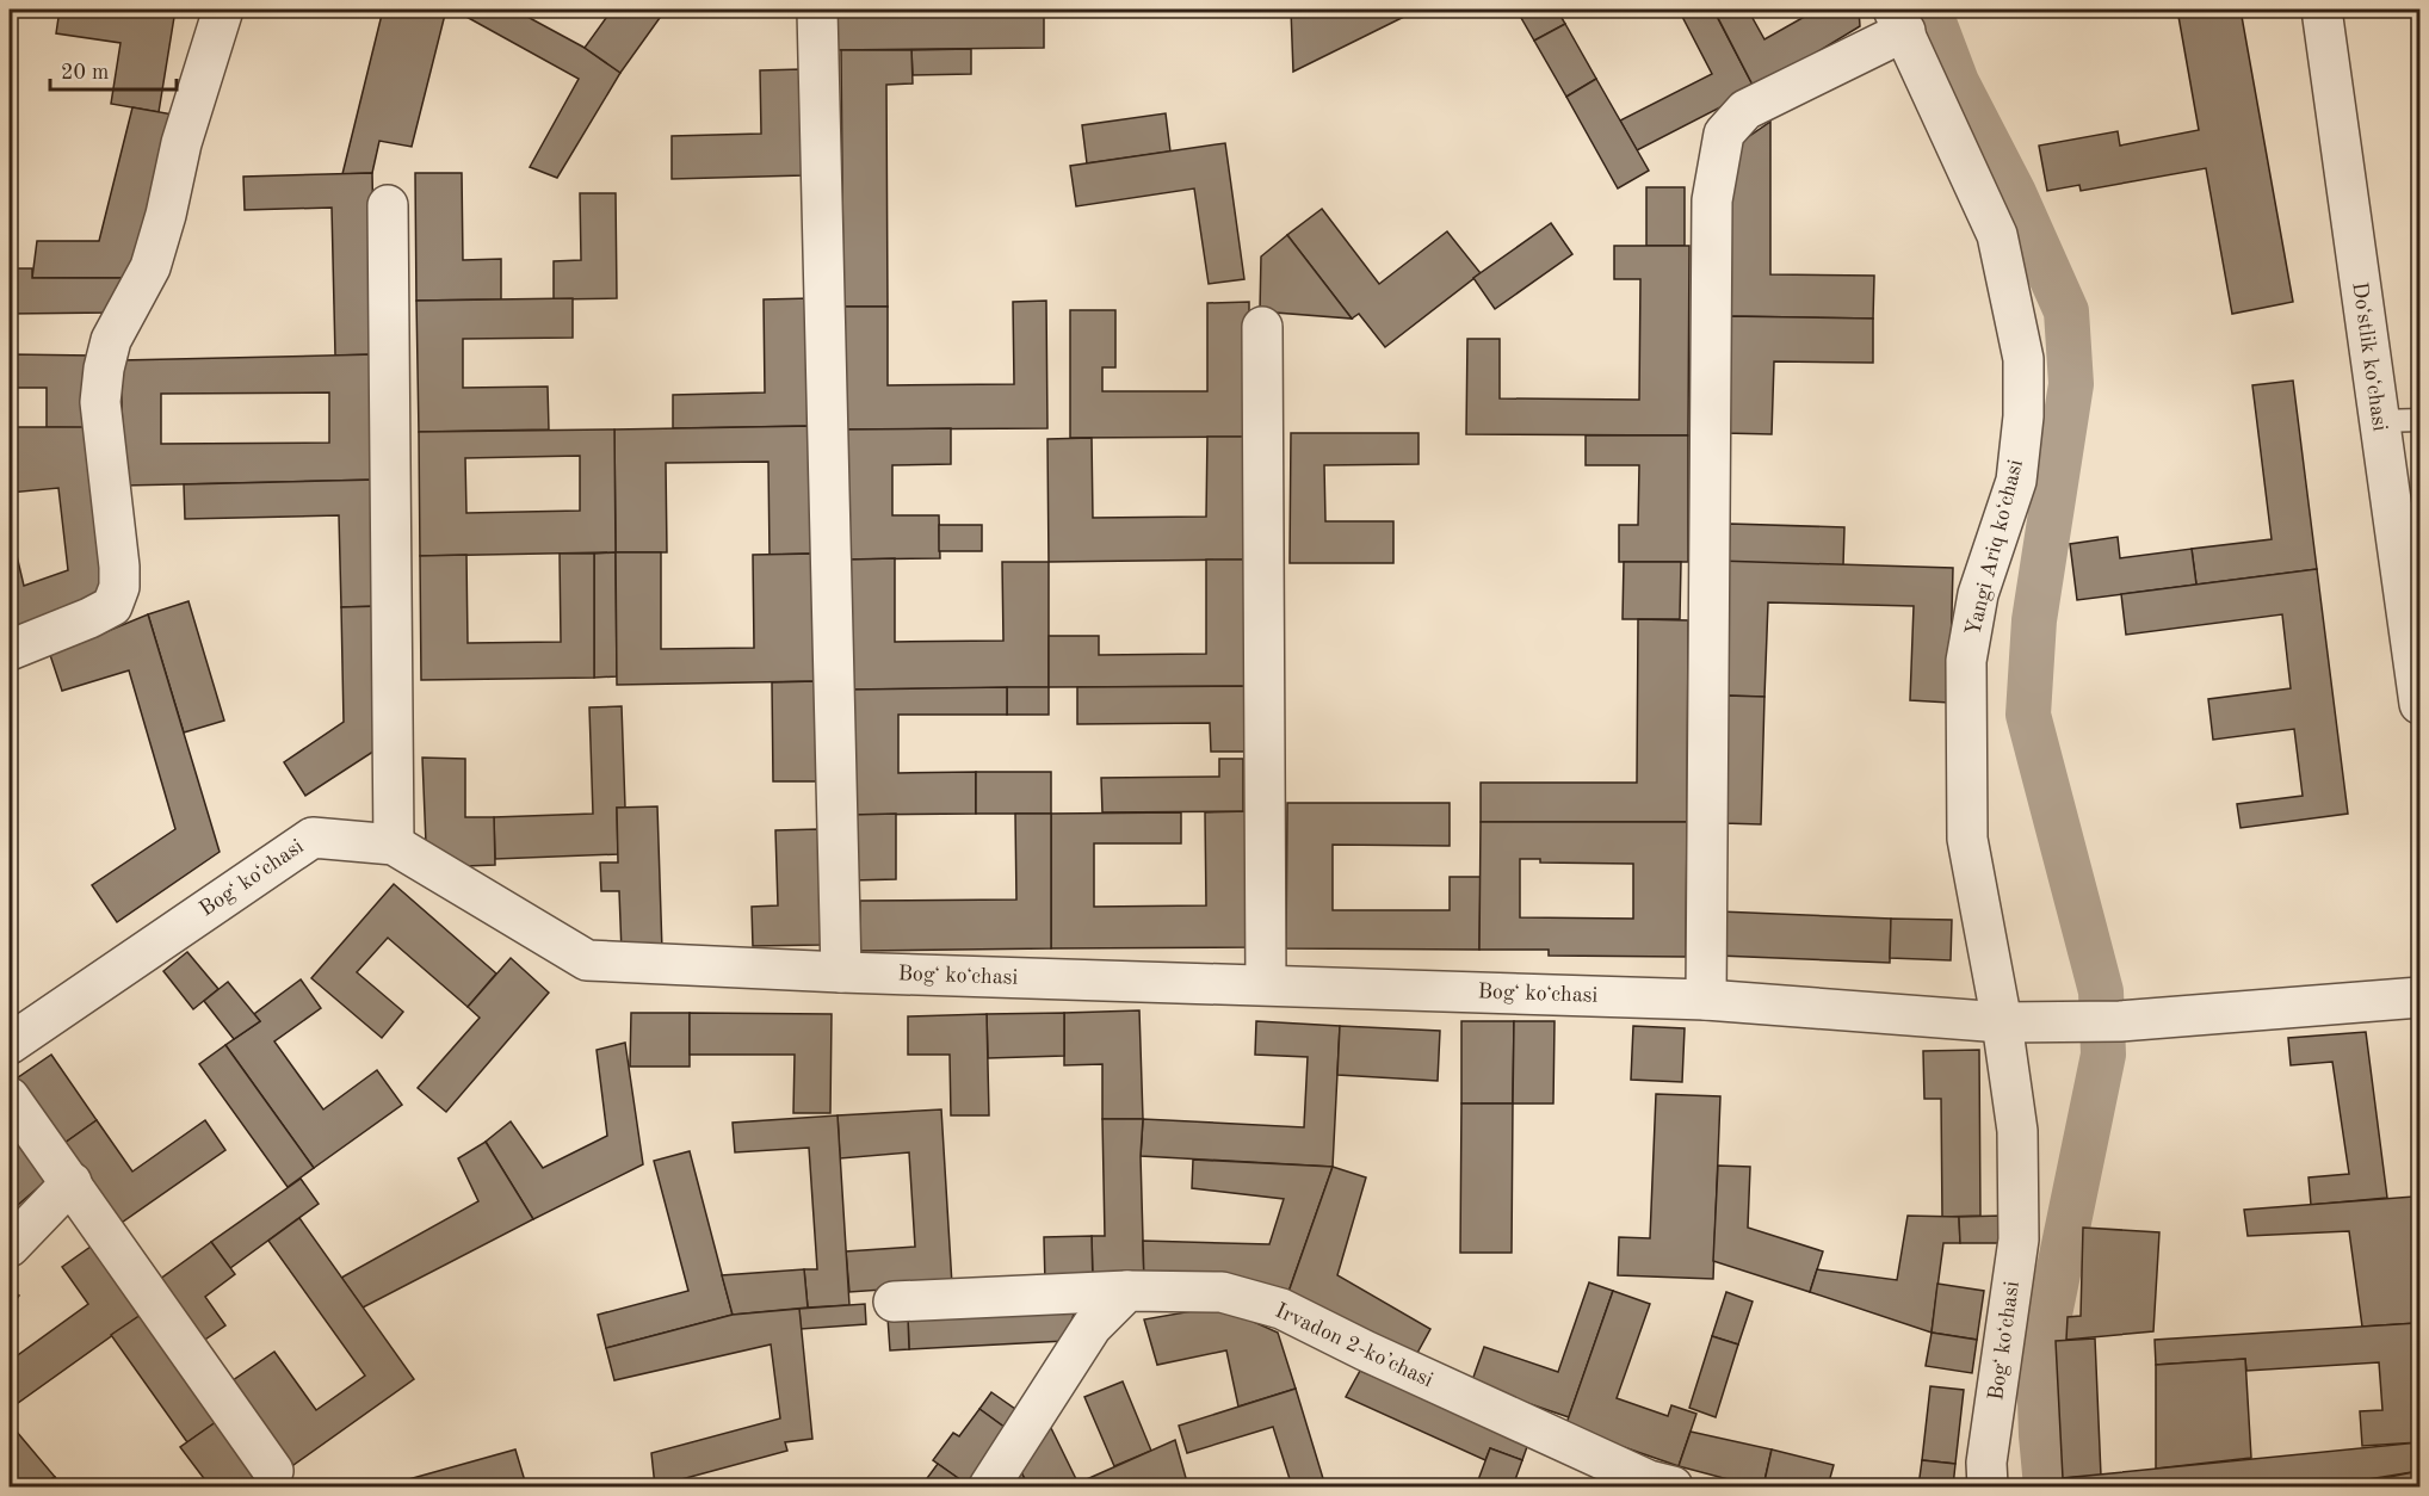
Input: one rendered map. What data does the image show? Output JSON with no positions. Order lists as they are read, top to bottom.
{
  "streets": {
    "street": [
      "Doʻstlik koʻchasi",
      "Yangi Ariq koʻchasi",
      "Bogʻ koʻchasi",
      "Irvadon 2-koʼchasi"
    ]
  },
  "crossings": [
    ["Yangi Ariq koʻchasi", "Bogʻ koʻchasi"]
  ],
  "scale_bar": "20 m"
}
